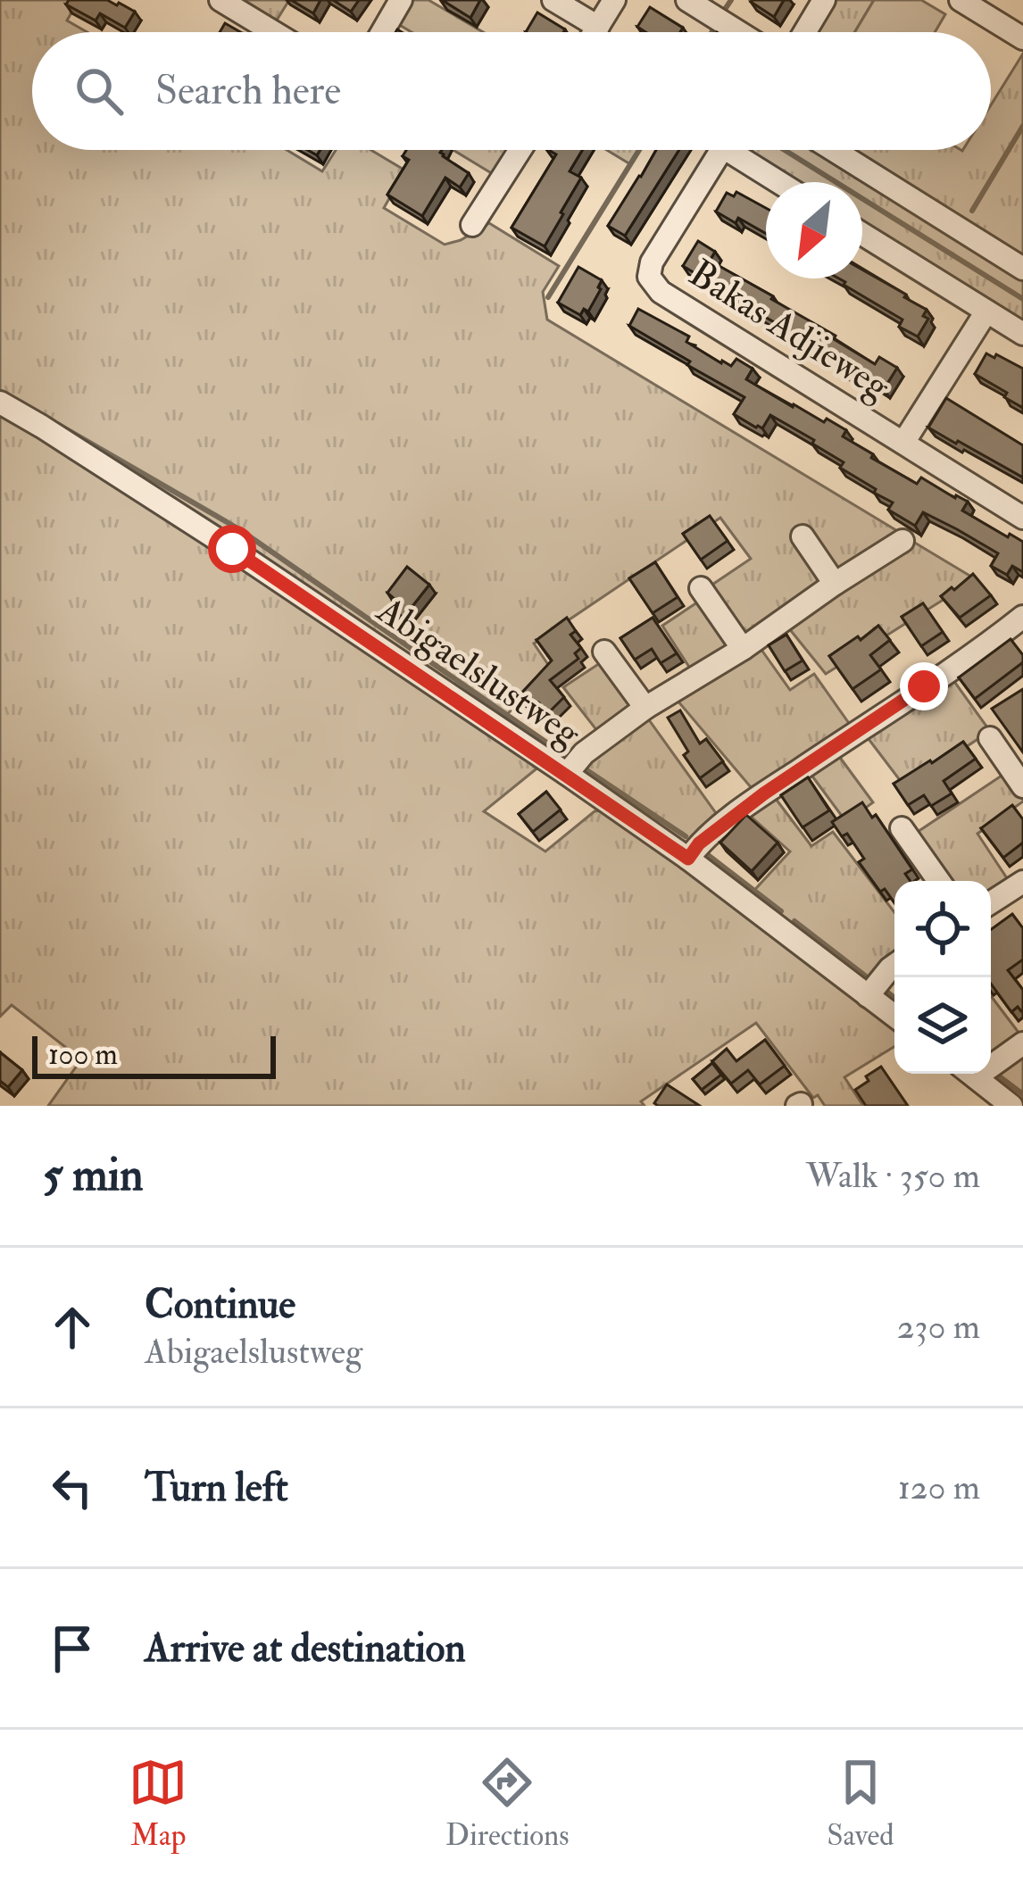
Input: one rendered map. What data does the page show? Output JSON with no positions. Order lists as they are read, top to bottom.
{
  "streets": {
    "street": ["Bakas Adjieweg", "Abigaelslustweg"]
  },
  "scale_bar": "100 m",
  "north": "bottom left",
  "page": {
    "search": "Search here",
    "scale": "100 m",
    "heading": ["5 min", "Walk · 350 m"],
    "list": [
      ["Continue", "Abigaelslustweg", "230 m"],
      ["Turn left", "120 m"],
      "Arrive at destination"
    ],
    "nav": ["Map", "Directions", "Saved"]
  }
}
